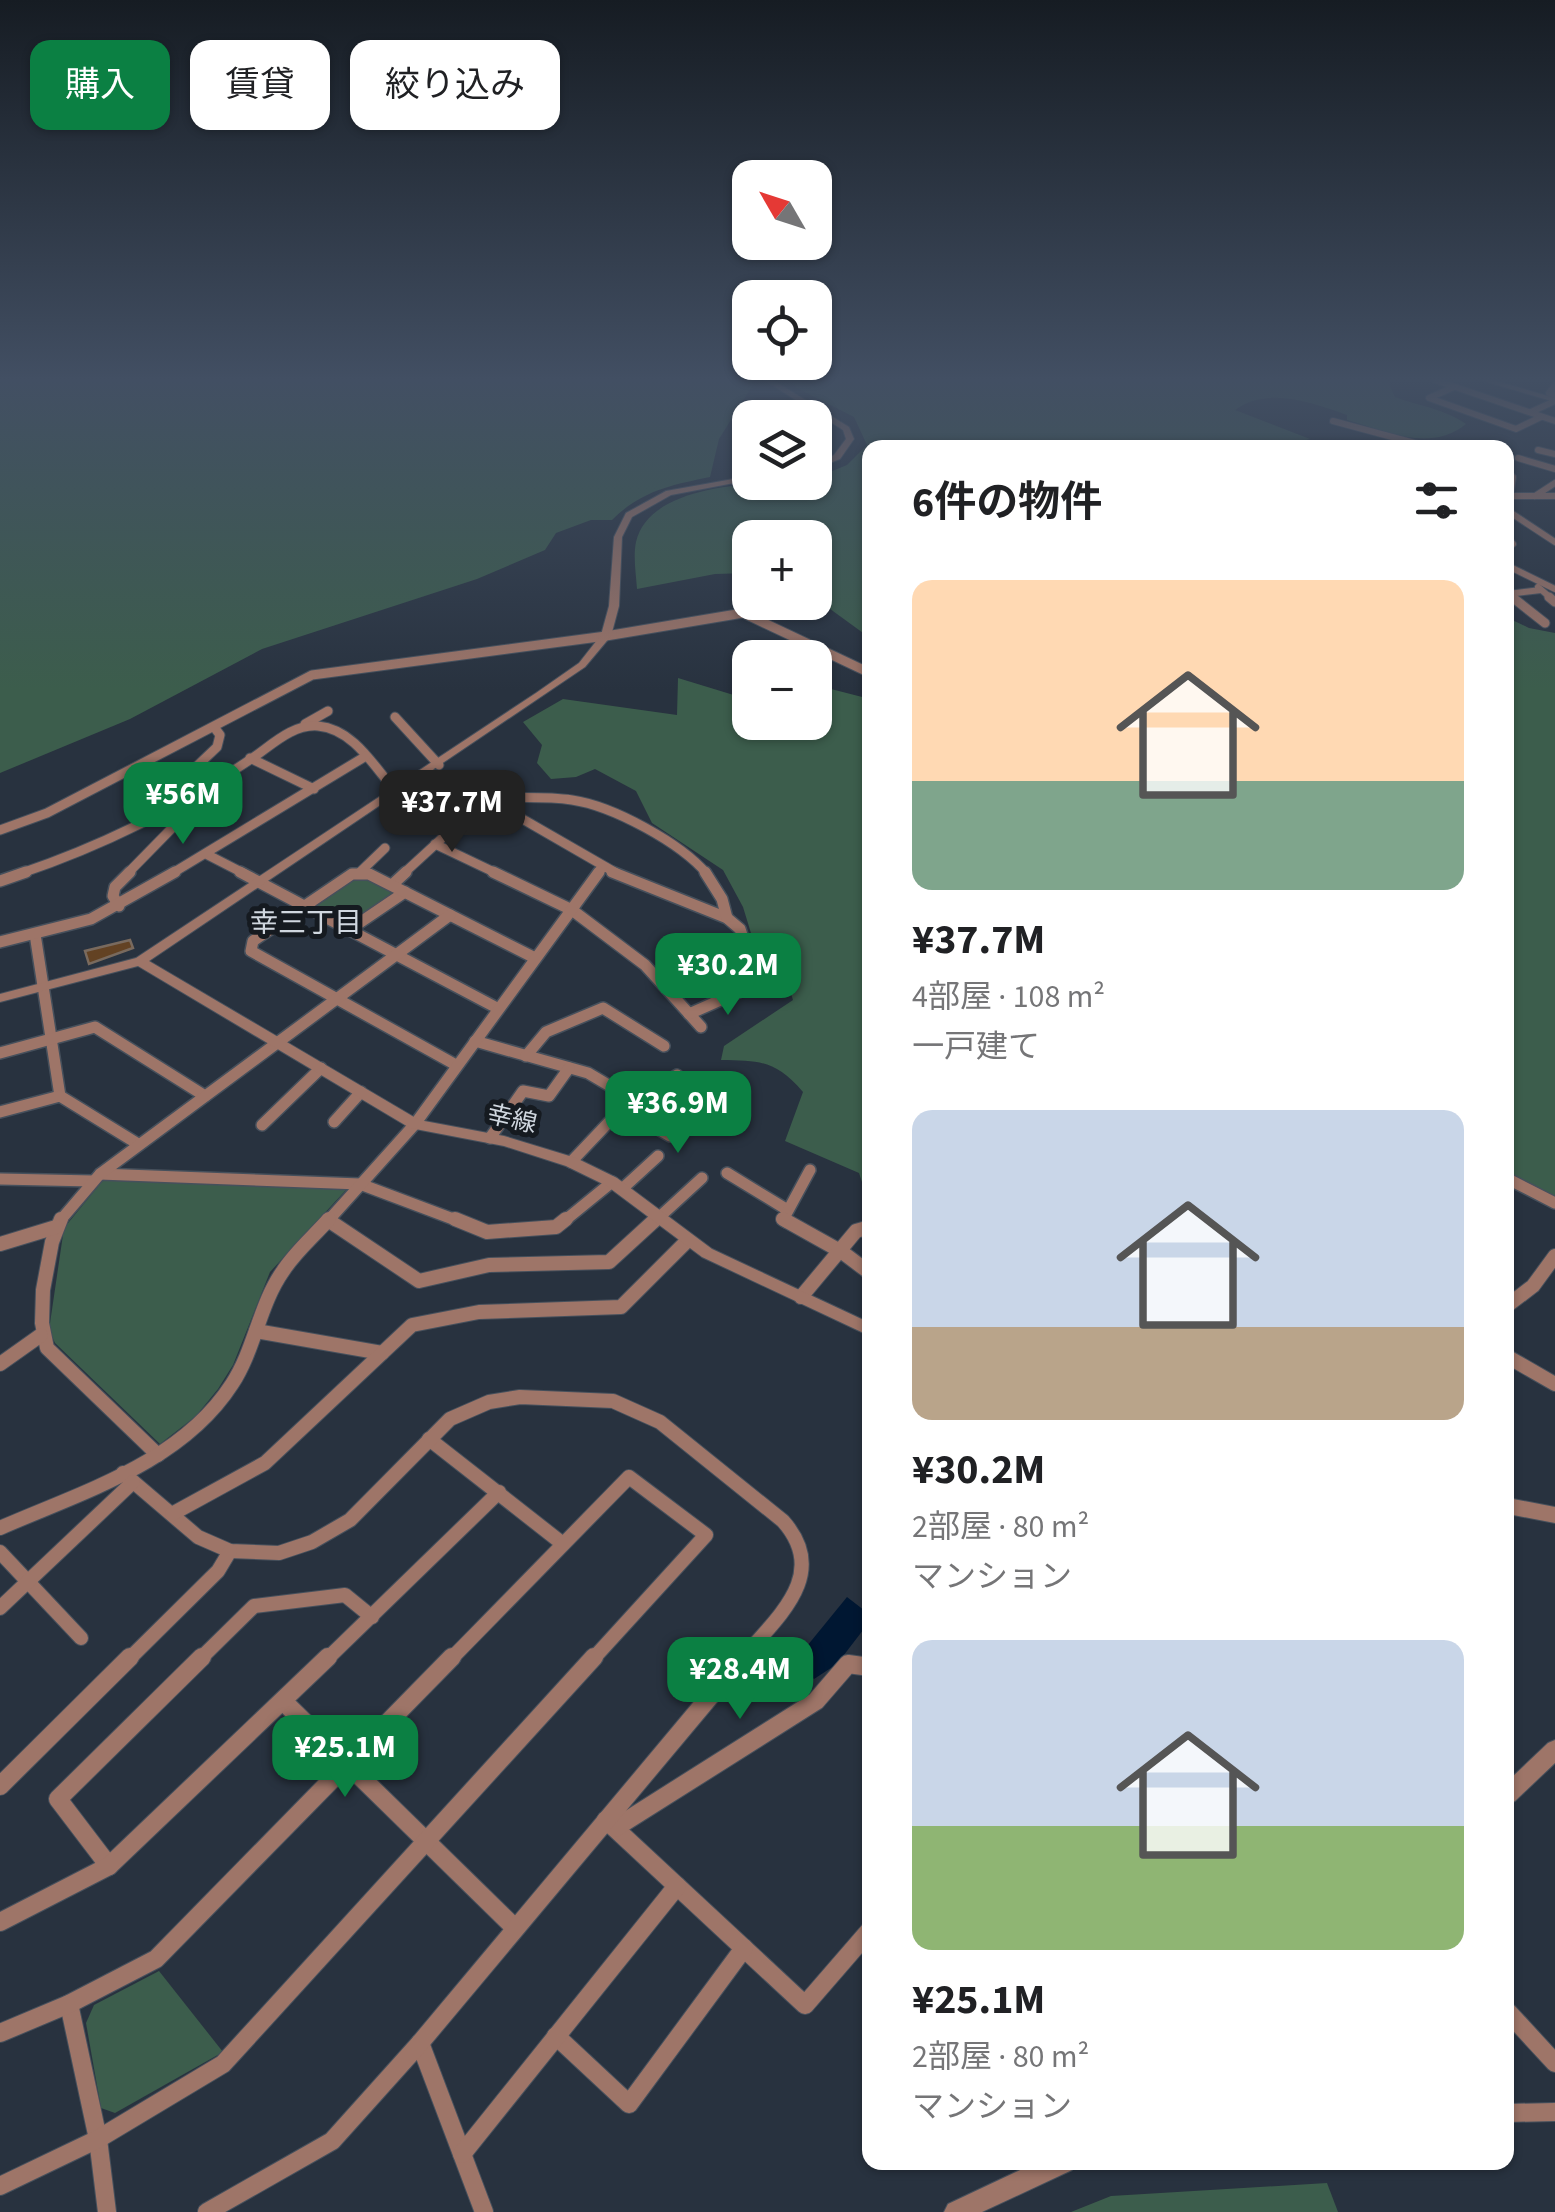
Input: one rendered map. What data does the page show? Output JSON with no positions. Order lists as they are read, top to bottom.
{
  "streets": {
    "street": ["幸線"]
  },
  "districts": ["幸三丁目"],
  "north": "top left",
  "page": {
    "chip": ["購入", "賃貸", "絞り込み"],
    "map_buttons": ["+", "−"],
    "heading": "6件の物件",
    "list": [
      {
        "name": "¥37.7M",
        "note": "4部屋 · 108 m² · 一戸建て"
      },
      {
        "name": "¥30.2M",
        "note": "2部屋 · 80 m² · マンション"
      },
      {
        "name": "¥25.1M",
        "note": "2部屋 · 80 m² · マンション"
      }
    ],
    "price": [
      "¥56M",
      "¥37.7M",
      "¥30.2M",
      "¥36.9M",
      "¥28.4M",
      "¥25.1M"
    ]
  }
}
